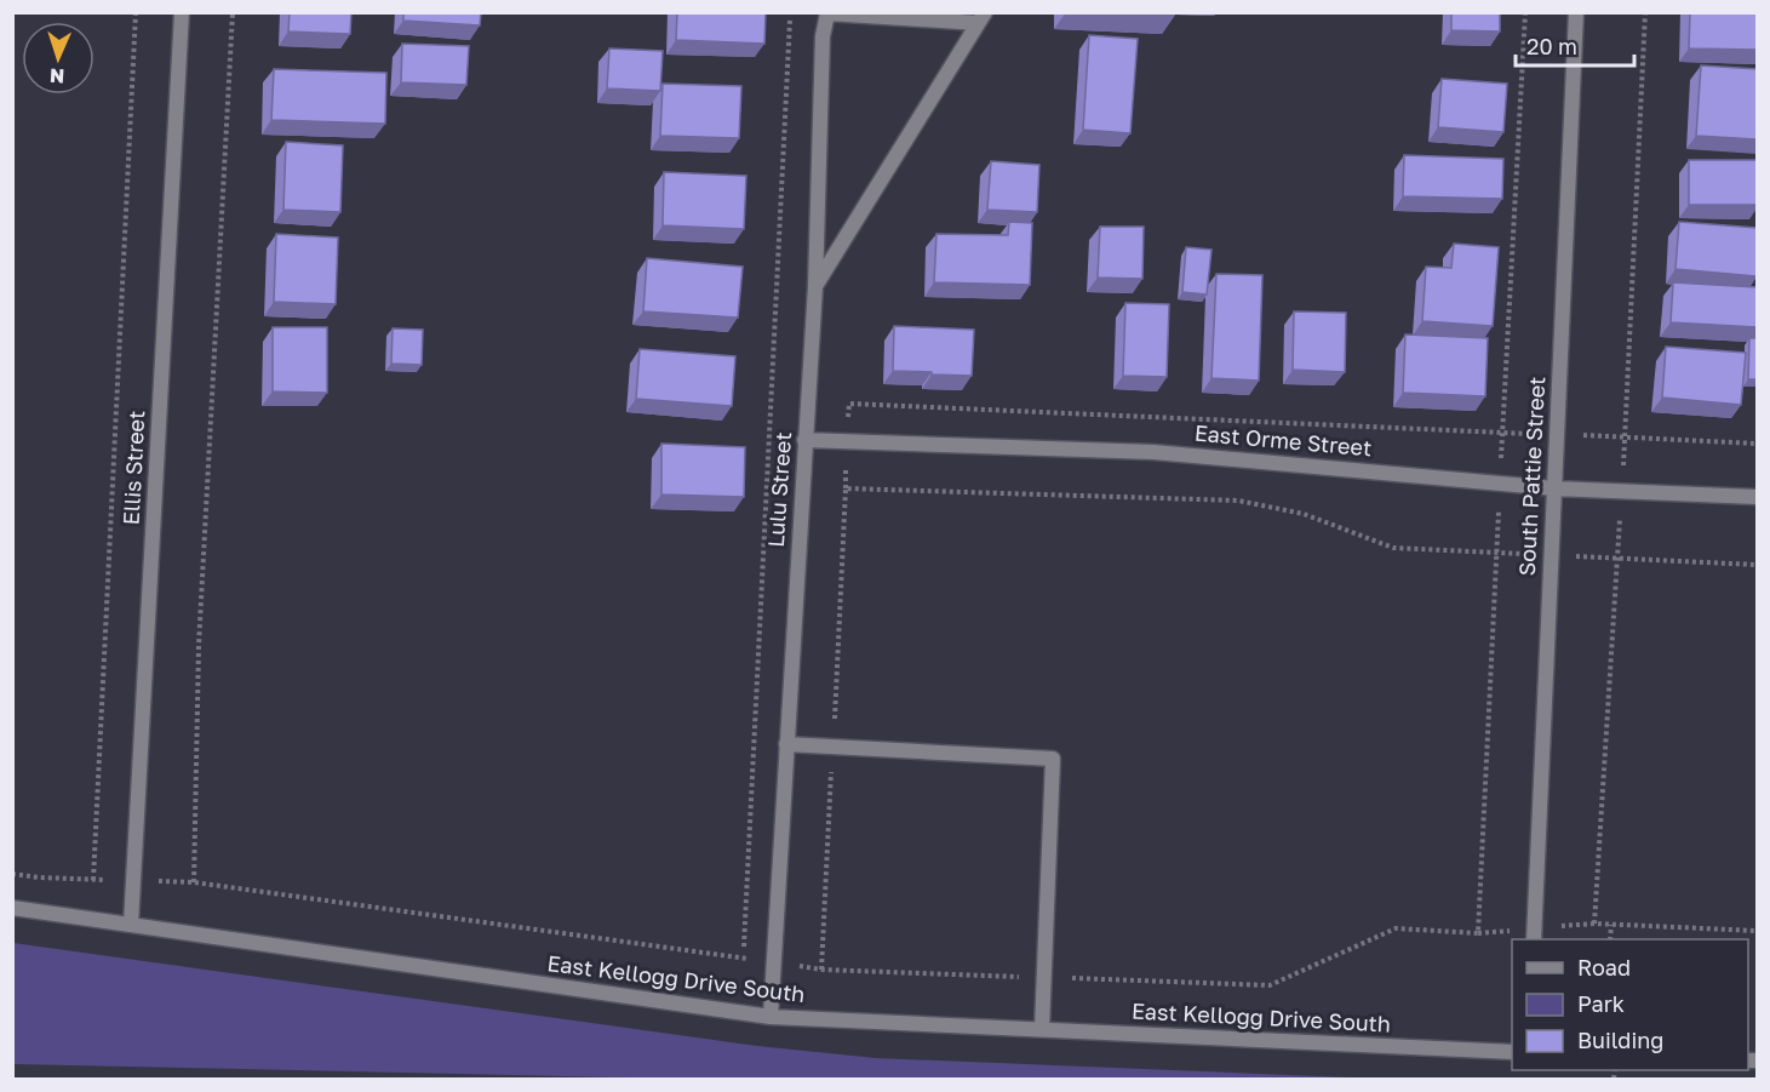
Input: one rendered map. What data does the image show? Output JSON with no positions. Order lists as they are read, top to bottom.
{
  "streets": {
    "street": [
      "East Orme Street",
      "Ellis Street",
      "South Pattie Street",
      "Lulu Street",
      "East Kellogg Drive South"
    ]
  },
  "crossings": [
    ["East Orme Street", "South Pattie Street"],
    ["East Orme Street", "Lulu Street"],
    ["Ellis Street", "East Kellogg Drive South"],
    ["Lulu Street", "East Kellogg Drive South"]
  ],
  "legend": ["Road", "Park", "Building"],
  "scale_bar": "20 m",
  "north": "bottom"
}
